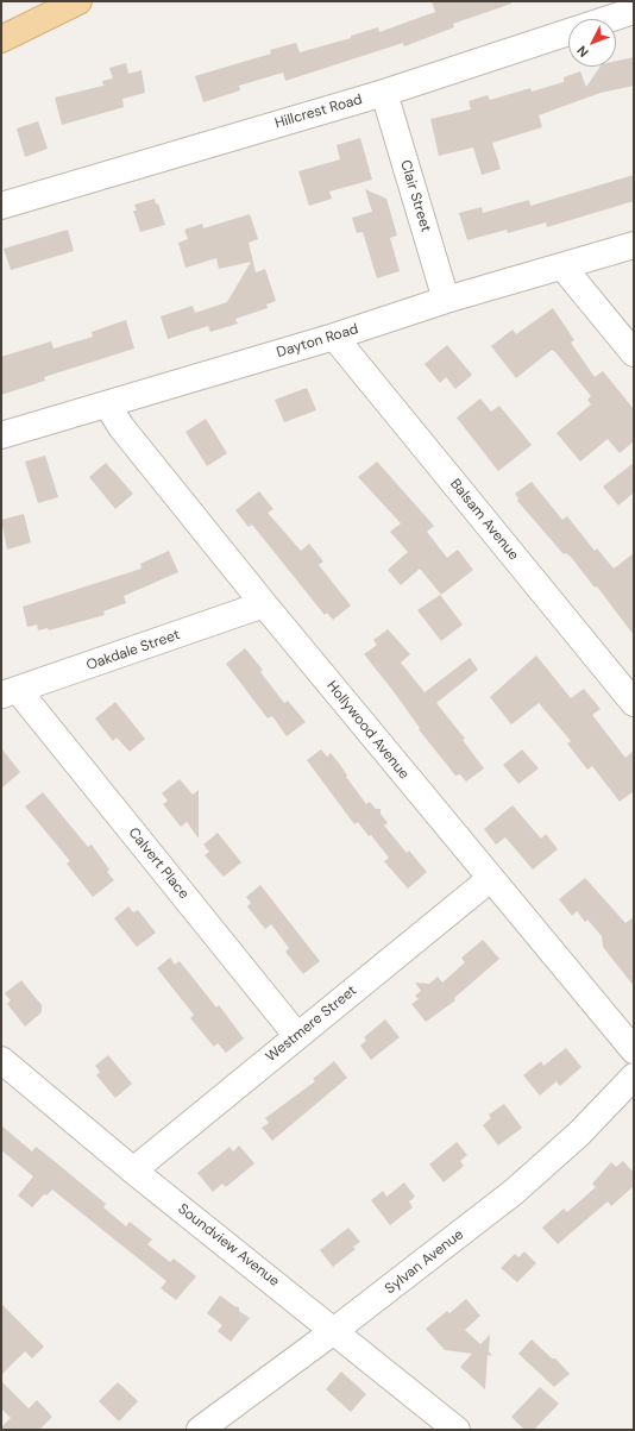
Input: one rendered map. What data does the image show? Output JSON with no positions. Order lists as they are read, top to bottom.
{
  "streets": {
    "street": [
      "Hillcrest Road",
      "Clair Street",
      "Dayton Road",
      "Balsam Avenue",
      "Oakdale Street",
      "Hollywood Avenue",
      "Calvert Place",
      "Westmere Street",
      "Soundview Avenue",
      "Sylvan Avenue"
    ]
  },
  "crossings": [
    ["Hillcrest Road", "Clair Street"],
    ["Clair Street", "Dayton Road"],
    ["Dayton Road", "Balsam Avenue"],
    ["Dayton Road", "Hollywood Avenue"],
    ["Oakdale Street", "Hollywood Avenue"],
    ["Oakdale Street", "Calvert Place"],
    ["Hollywood Avenue", "Westmere Street"],
    ["Calvert Place", "Westmere Street"],
    ["Westmere Street", "Soundview Avenue"],
    ["Soundview Avenue", "Sylvan Avenue"]
  ],
  "north": "bottom left"
}
